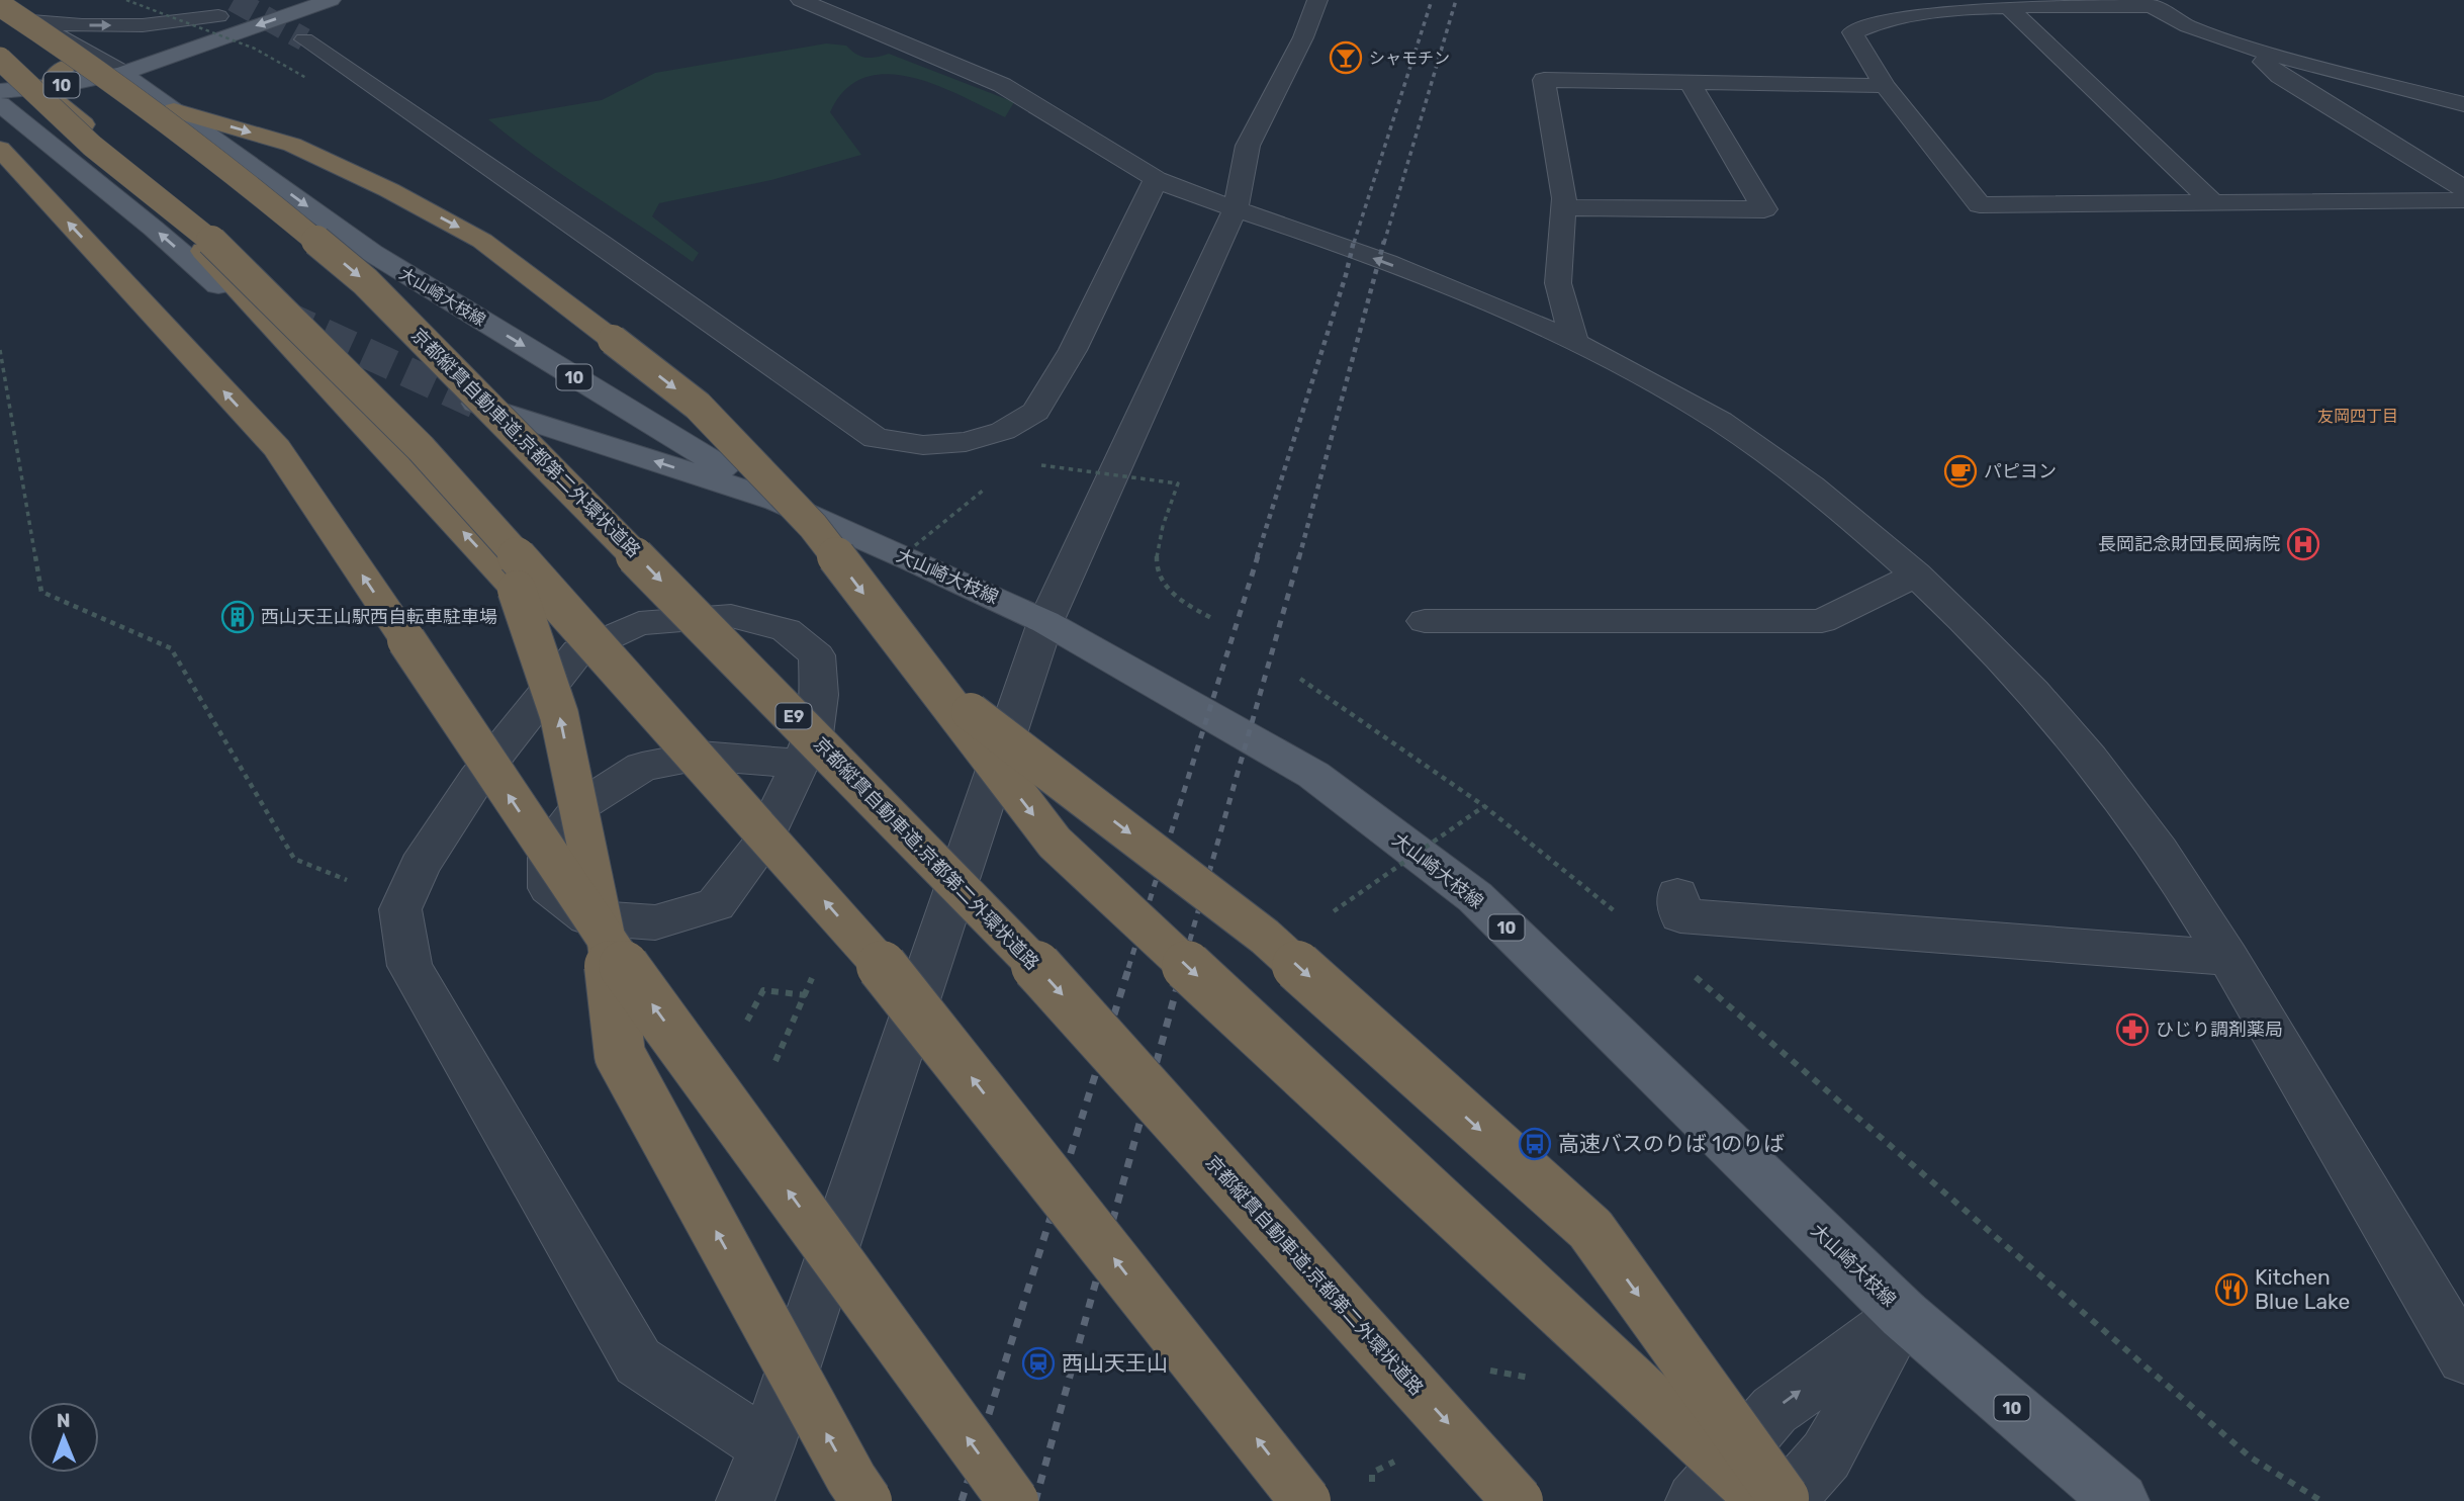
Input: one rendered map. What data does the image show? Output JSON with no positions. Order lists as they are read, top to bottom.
{
  "streets": {
    "highway": ["京都縦貫自動車道;京都第二外環状道路", "E9"],
    "main road": ["10", "大山崎大枝線"]
  },
  "crossings": [
    ["10", "大山崎大枝線"]
  ],
  "districts": ["友岡四丁目"],
  "places": {
    "bar": ["シャモチン"],
    "cafe": ["パピヨン"],
    "hospital": ["長岡記念財団長岡病院"],
    "building": ["西山天王山駅西自転車駐車場"],
    "pharmacy": ["ひじり調剤薬局"],
    "bus stop": ["高速バスのりば 1のりば"],
    "restaurant": ["Kitchen Blue Lake"],
    "station": ["西山天王山"]
  },
  "north": "top"
}
